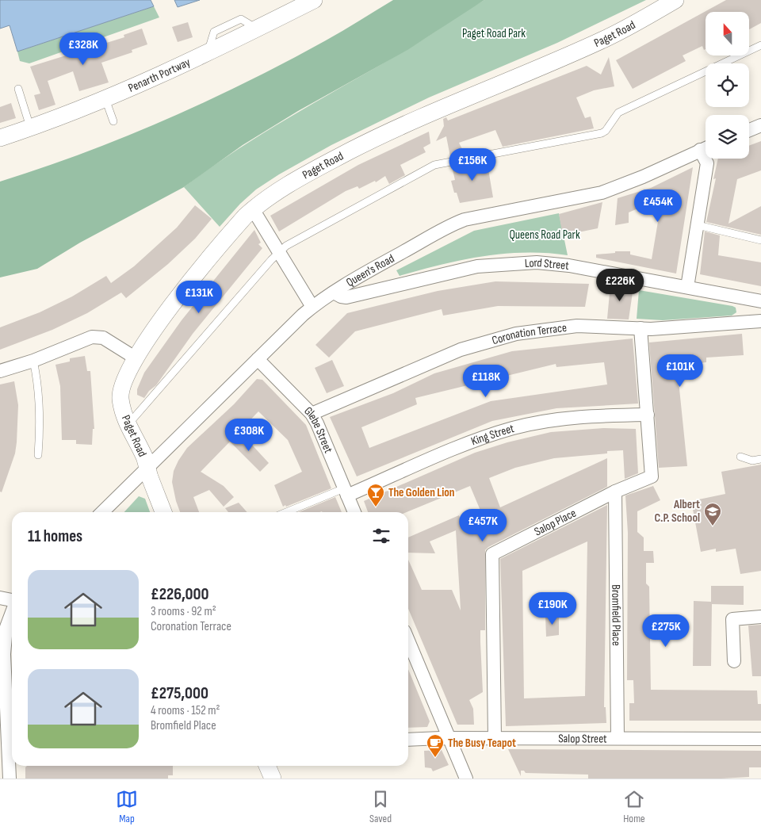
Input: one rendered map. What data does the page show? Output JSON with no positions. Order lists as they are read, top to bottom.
{
  "streets": {
    "street": [
      "Paget Road",
      "Penarth Portway",
      "Lord Street",
      "Queen's Road",
      "Coronation Terrace",
      "Glebe Street",
      "King Street",
      "Salop Place",
      "Bromfield Place",
      "Salop Street"
    ]
  },
  "crossings": [
    ["Paget Road", "Queen's Road"],
    ["Lord Street", "Queen's Road"],
    ["Queen's Road", "Glebe Street"],
    ["Coronation Terrace", "Glebe Street"],
    ["Coronation Terrace", "Salop Place"],
    ["Glebe Street", "King Street"],
    ["King Street", "Salop Place"],
    ["Salop Place", "Bromfield Place"],
    ["Salop Place", "Salop Street"],
    ["Bromfield Place", "Salop Street"]
  ],
  "parks": ["Paget Road Park", "Queens Road Park"],
  "places": {
    "bar": ["The Golden Lion"],
    "school or university": ["Albert C.P. School"],
    "cafe": ["The Busy Teapot"]
  },
  "north": "top",
  "page": {
    "price": [
      "£328K",
      "£156K",
      "£454K",
      "£226K",
      "£131K",
      "£101K",
      "£118K",
      "£308K",
      "£457K",
      "£190K",
      "£275K"
    ],
    "heading": "11 homes",
    "list": [
      {
        "name": "£226,000",
        "note": "3 rooms · 92 m² · Coronation Terrace"
      },
      {
        "name": "£275,000",
        "note": "4 rooms · 152 m² · Bromfield Place"
      }
    ],
    "tabs": ["Map", "Saved", "Home"]
  }
}
